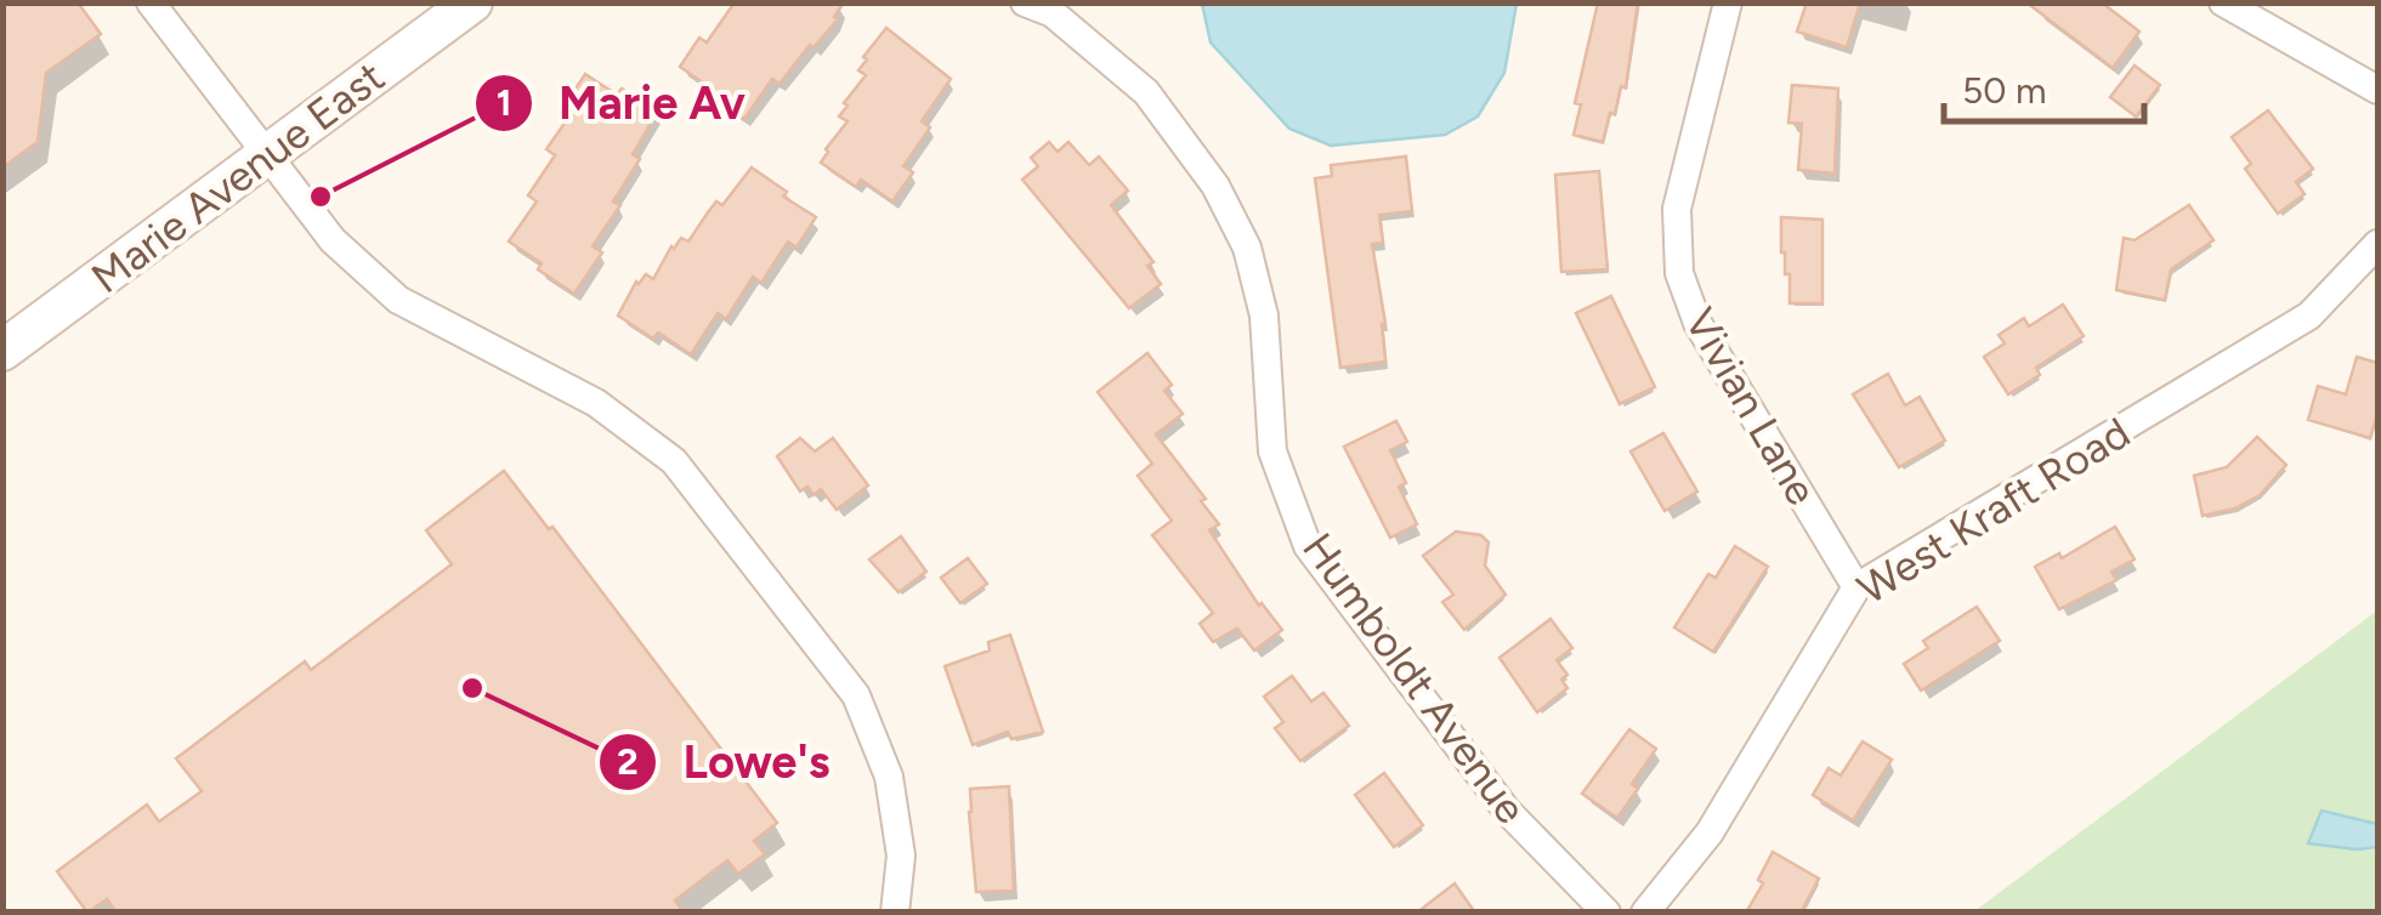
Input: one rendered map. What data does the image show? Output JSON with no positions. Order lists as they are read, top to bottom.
{
  "streets": {
    "street": [
      "Marie Avenue East",
      "Vivian Lane",
      "West Kraft Road",
      "Humboldt Avenue"
    ]
  },
  "crossings": [
    ["Vivian Lane", "West Kraft Road"]
  ],
  "places": ["Marie Av", "Lowe's"],
  "scale_bar": "50 m"
}
